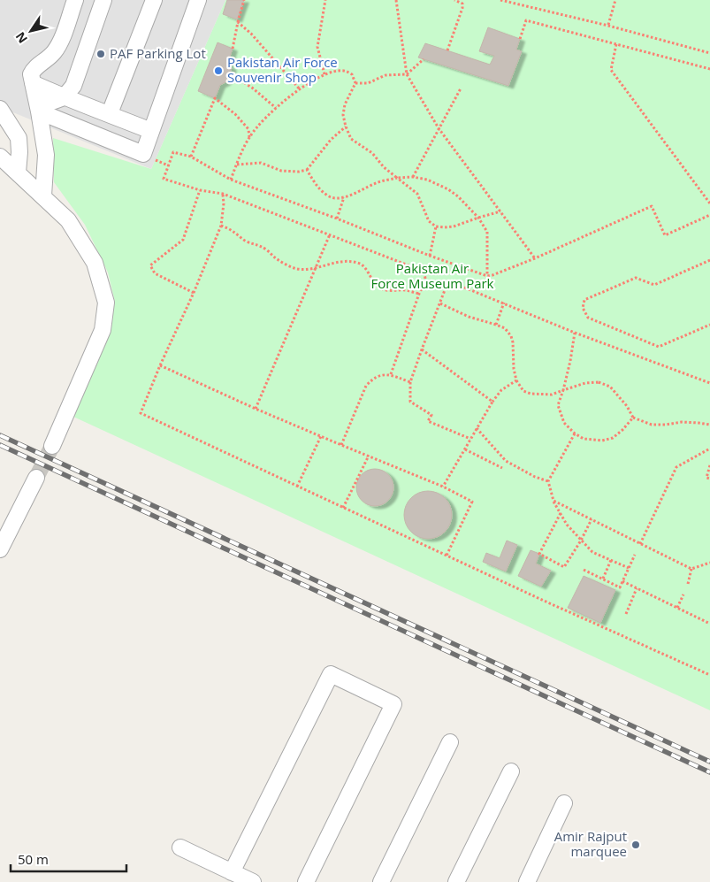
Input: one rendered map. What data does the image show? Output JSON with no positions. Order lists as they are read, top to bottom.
{
  "parks": ["Pakistan Air Force Museum Park"],
  "places": ["PAF Parking Lot", "Pakistan Air Force Souvenir Shop", "Amir Rajput marquee"],
  "scale_bar": "50 m",
  "north": "bottom left"
}
